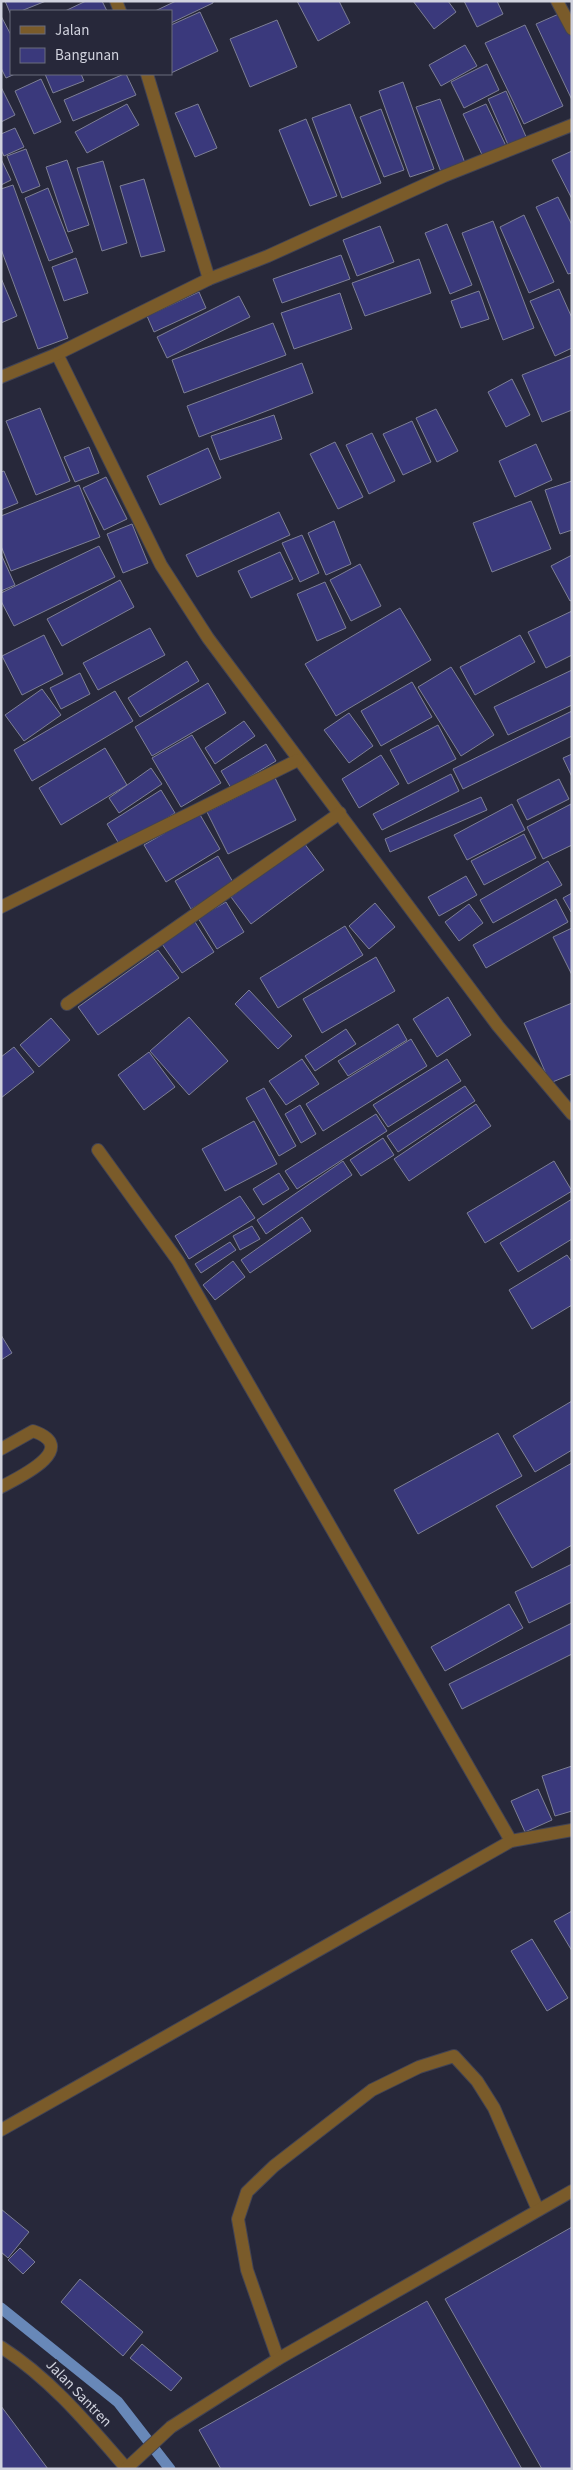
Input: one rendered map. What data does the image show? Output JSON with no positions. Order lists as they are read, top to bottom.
{
  "streets": {
    "street": ["Jalan Santren"]
  },
  "legend": ["Jalan", "Bangunan"]
}
